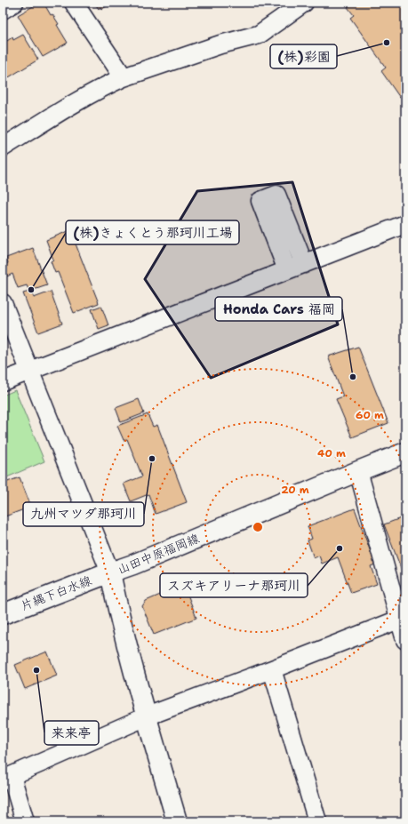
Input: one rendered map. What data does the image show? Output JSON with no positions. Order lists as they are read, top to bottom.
{
  "streets": {
    "main road": ["山田中原福岡線", "片縄下白水線"]
  },
  "crossings": [
    ["山田中原福岡線", "片縄下白水線"]
  ],
  "places": [
    "(株)彩園",
    "(株)きょくとう那珂川工場",
    "Honda Cars 福岡",
    "九州マツダ那珂川",
    "スズキアリーナ那珂川",
    "来来亭"
  ],
  "rings": ["60 m", "40 m", "20 m"]
}
